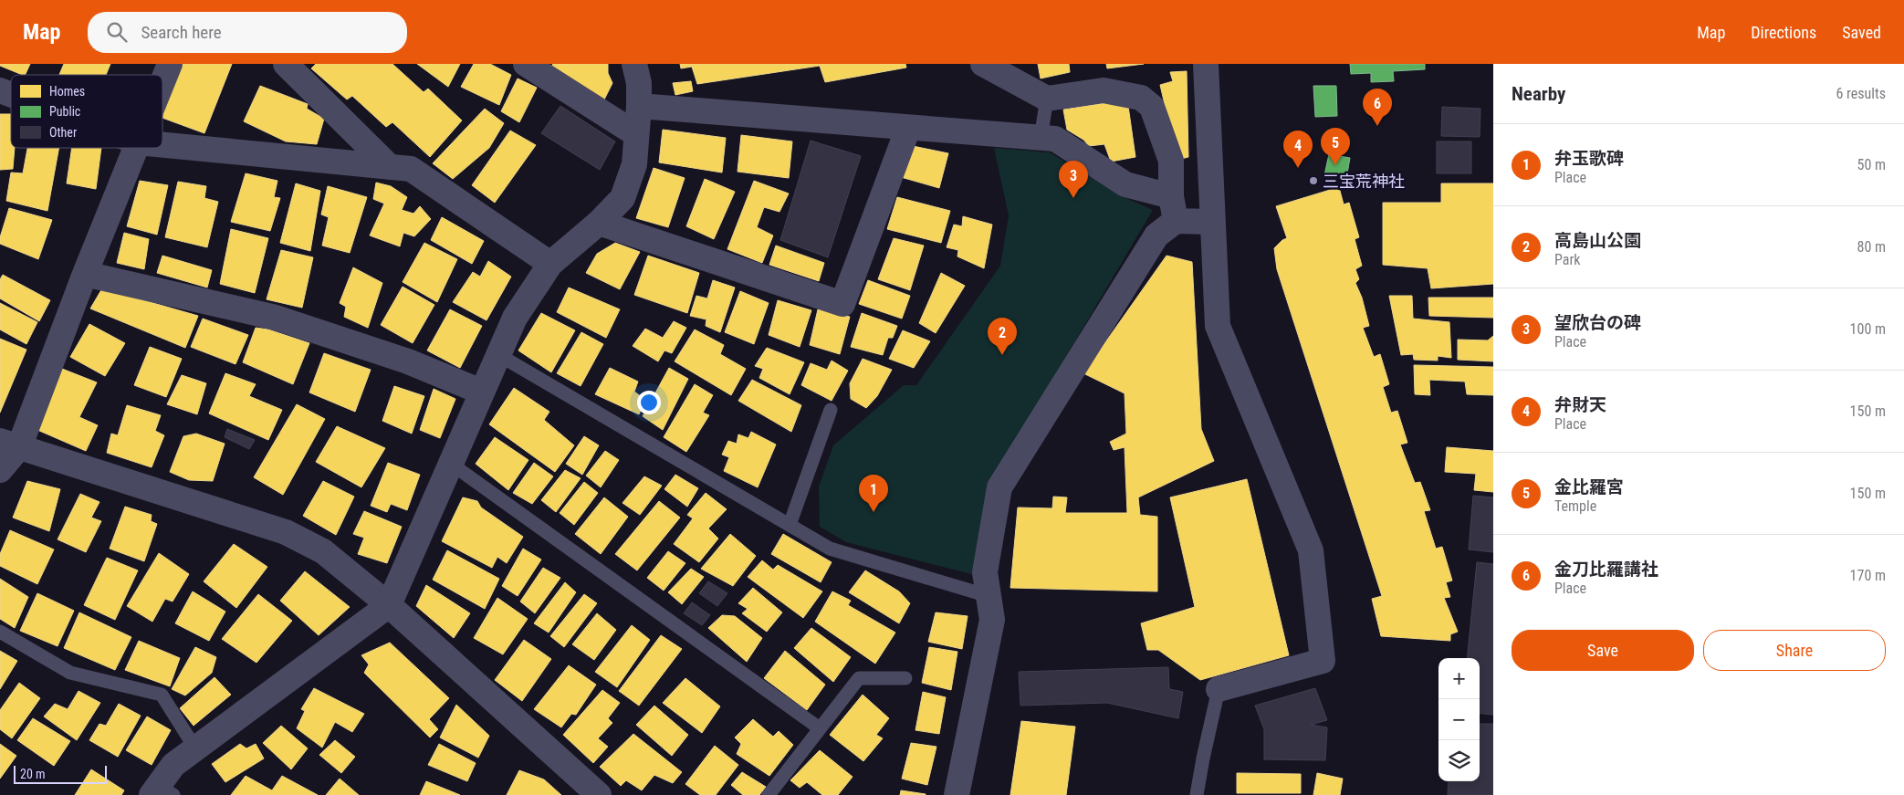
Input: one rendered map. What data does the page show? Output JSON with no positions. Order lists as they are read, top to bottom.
{
  "places": ["三宝荒神社"],
  "legend": ["Homes", "Public", "Other"],
  "scale_bar": "20 m",
  "page": {
    "header": "Map",
    "search": "Search here",
    "nav": ["Map", "Directions", "Saved"],
    "heading": ["Nearby", "6 results"],
    "pins": [
      "6",
      "5",
      "4",
      "3",
      "2",
      "1"
    ],
    "list": [
      {
        "mark": "1",
        "name": "弁玉歌碑",
        "note": "Place",
        "value": "50 m"
      },
      {
        "mark": "2",
        "name": "高島山公園",
        "note": "Park",
        "value": "80 m"
      },
      {
        "mark": "3",
        "name": "望欣台の碑",
        "note": "Place",
        "value": "100 m"
      },
      {
        "mark": "4",
        "name": "弁財天",
        "note": "Place",
        "value": "150 m"
      },
      {
        "mark": "5",
        "name": "金比羅宮",
        "note": "Temple",
        "value": "150 m"
      },
      {
        "mark": "6",
        "name": "金刀比羅講社",
        "note": "Place",
        "value": "170 m"
      }
    ],
    "buttons": ["Save", "Share"],
    "map_buttons": ["+", "−"],
    "scale": "20 m"
  }
}
